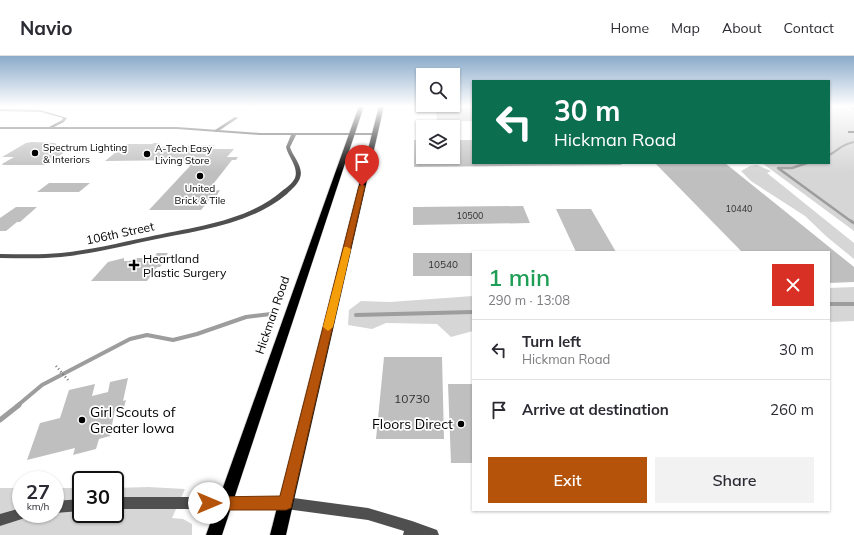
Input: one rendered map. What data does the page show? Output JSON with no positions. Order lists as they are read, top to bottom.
{
  "streets": {
    "main road": ["Hickman Road"],
    "street": ["106th Street"]
  },
  "places": {
    "other": [
      "Spectrum Lighting & Interiors",
      "A-Tech Easy Living Store",
      "United Brick & Tile",
      "Girl Scouts of Greater Iowa",
      "Floors Direct"
    ],
    "health": ["Heartland Plastic Surgery"]
  },
  "house_numbers": [
    "10440",
    "10500",
    "10540",
    "10730"
  ],
  "page": {
    "header": "Navio",
    "nav": [
      "Home",
      "Map",
      "About",
      "Contact"
    ],
    "turn": ["30 m", "Hickman Road"],
    "heading": ["1 min", "290 m · 13:08"],
    "list": [
      {
        "name": "Turn left",
        "note": "Hickman Road",
        "value": "30 m"
      },
      {
        "name": "Arrive at destination",
        "value": "260 m"
      }
    ],
    "buttons": ["Exit", "Share"],
    "speed": "27 km/h",
    "limit": "30"
  }
}
